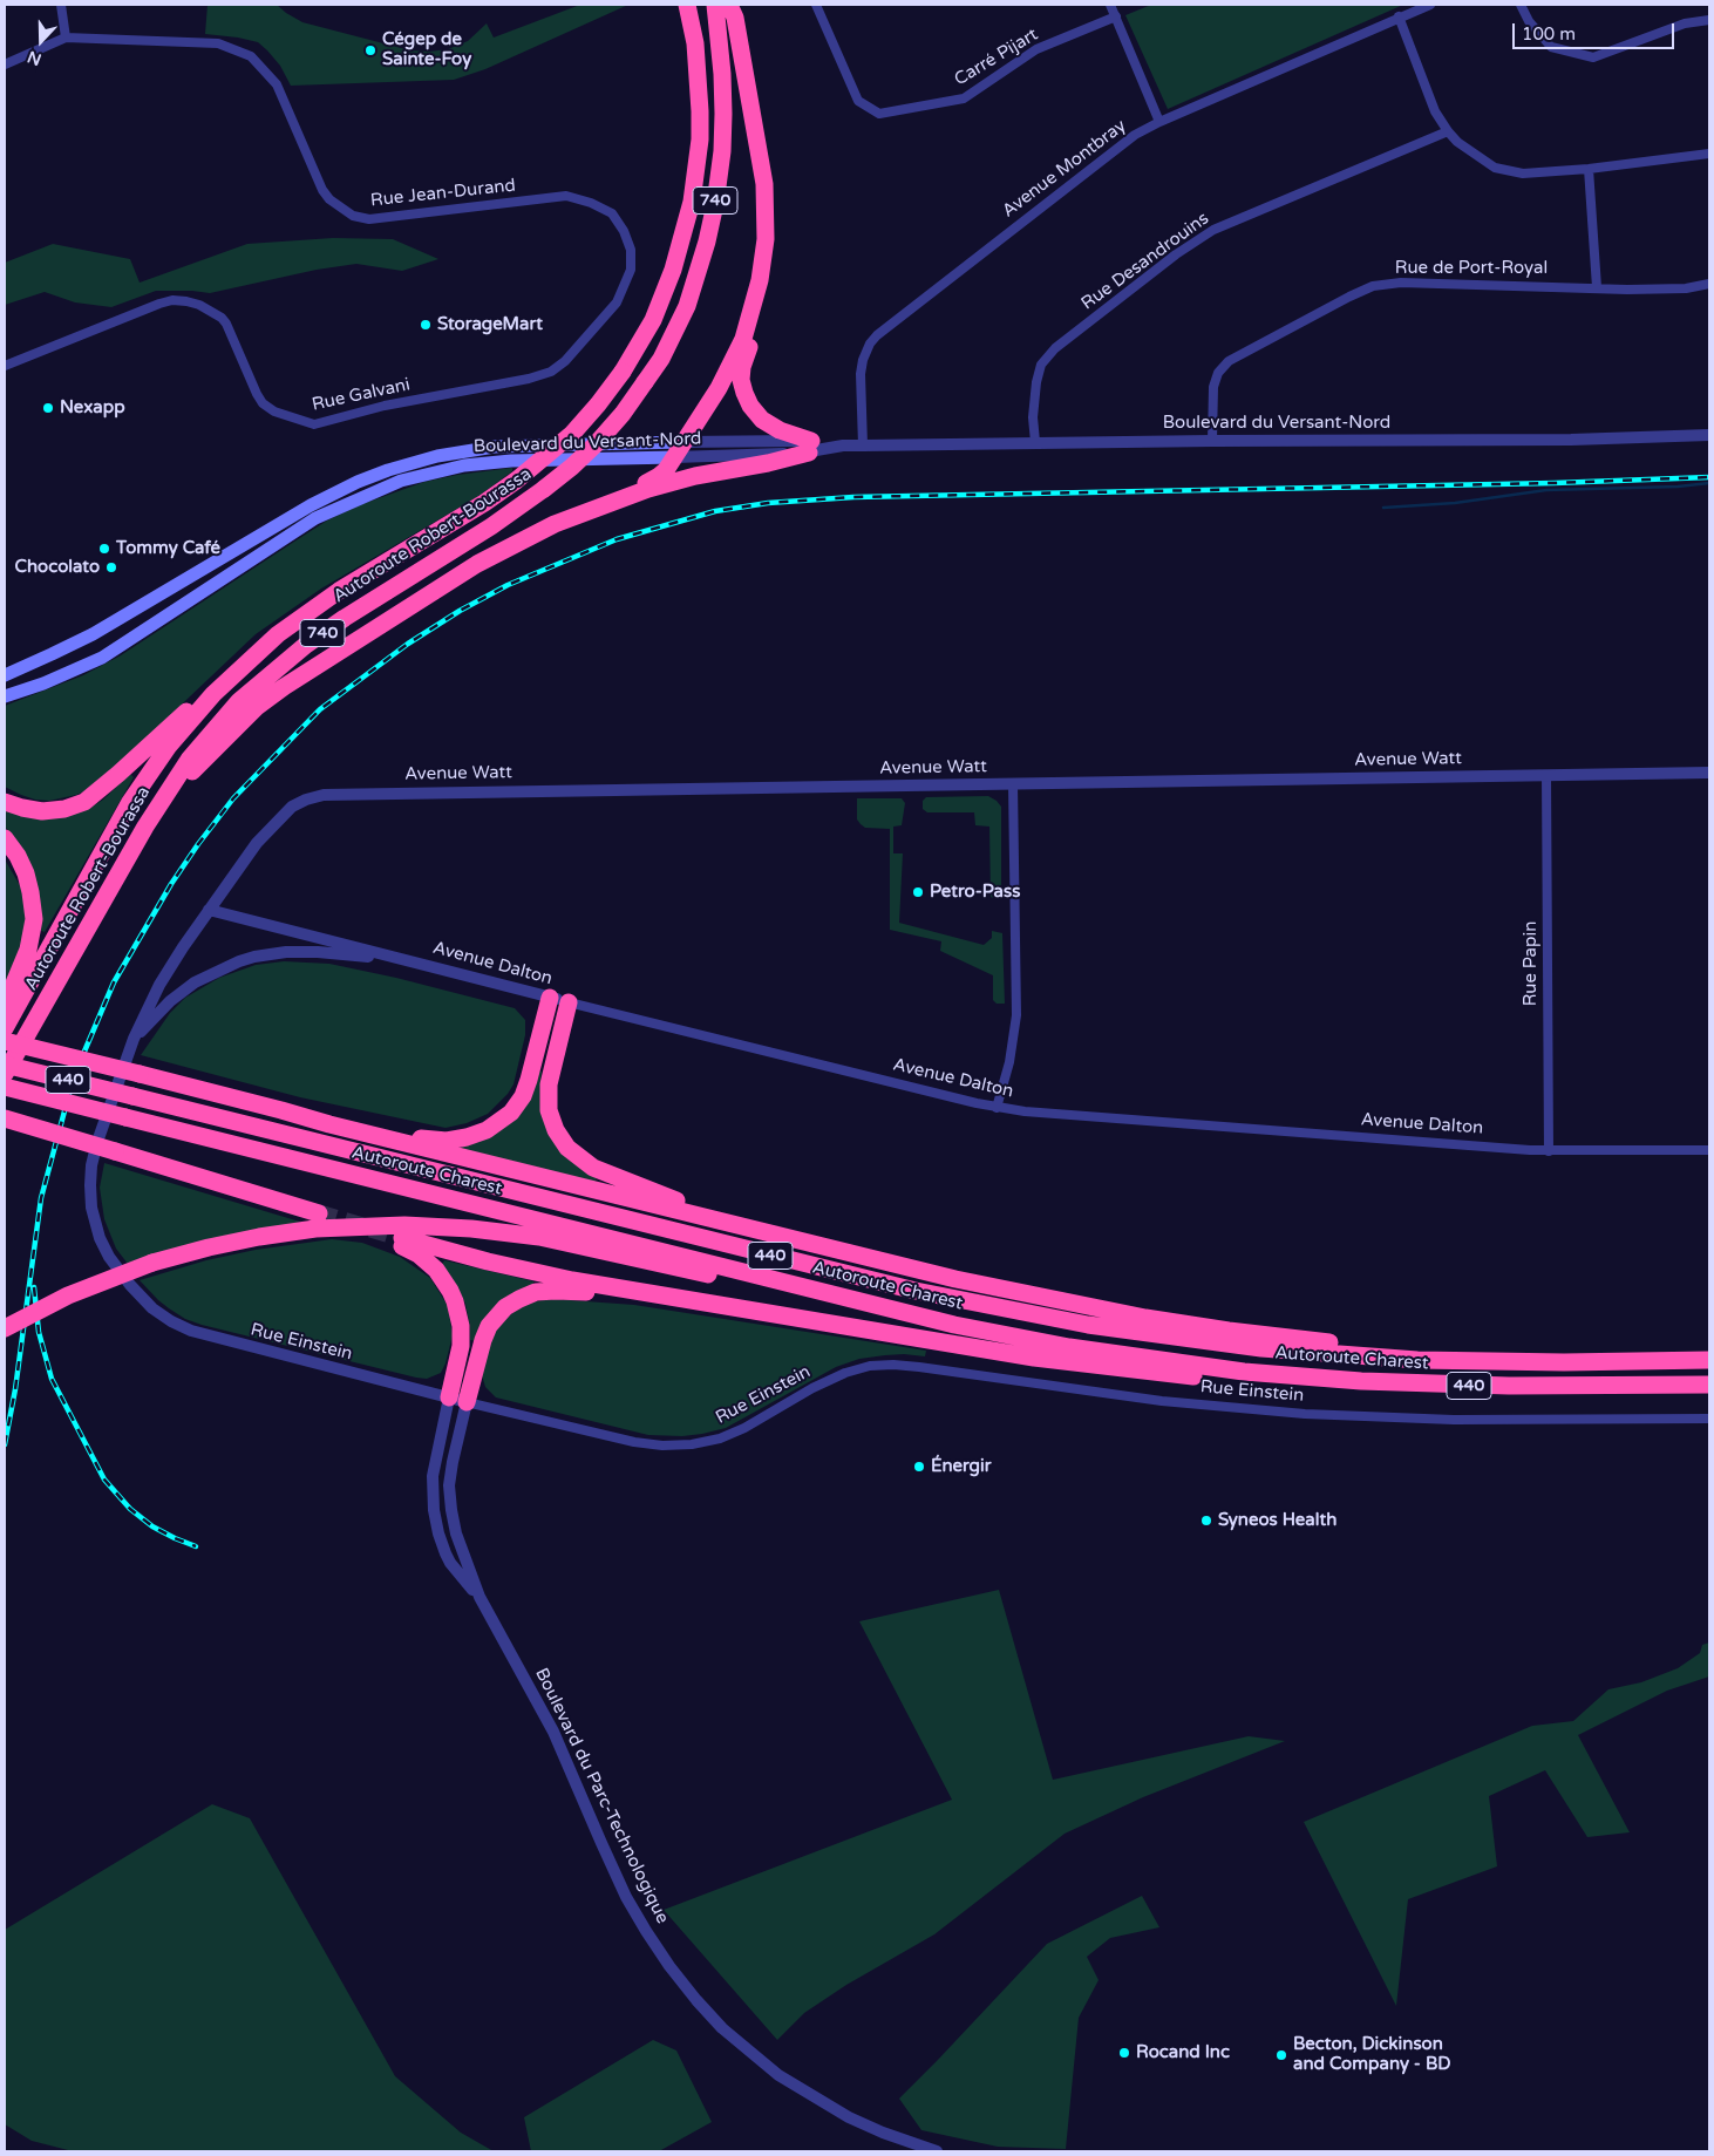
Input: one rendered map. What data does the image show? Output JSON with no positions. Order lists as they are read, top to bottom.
{
  "streets": {
    "highway": [
      "740",
      "Autoroute Robert-Bourassa",
      "440",
      "Autoroute Charest"
    ],
    "main road": ["Boulevard du Versant-Nord"],
    "street": [
      "Carré Pijart",
      "Avenue Montbray",
      "Rue Jean-Durand",
      "Rue Desandrouins",
      "Rue de Port-Royal",
      "Rue Galvani",
      "Avenue Watt",
      "Avenue Dalton",
      "Rue Papin",
      "Rue Einstein",
      "Boulevard du Parc-Technologique"
    ]
  },
  "crossings": [
    ["Avenue Montbray", "Boulevard du Versant-Nord"],
    ["Rue Jean-Durand", "Rue Galvani"],
    ["Rue Desandrouins", "Boulevard du Versant-Nord"],
    ["Rue de Port-Royal", "Boulevard du Versant-Nord"],
    ["Avenue Watt", "Avenue Dalton"],
    ["Avenue Watt", "Rue Papin"],
    ["Avenue Watt", "Rue Einstein"],
    ["Avenue Dalton", "Rue Papin"],
    ["Avenue Dalton", "Rue Einstein"],
    ["Rue Einstein", "Boulevard du Parc-Technologique"]
  ],
  "places": [
    "Cégep de Sainte-Foy",
    "StorageMart",
    "Nexapp",
    "Tommy Café",
    "Chocolato",
    "Petro-Pass",
    "Énergir",
    "Syneos Health",
    "Rocand Inc",
    "Becton, Dickinson and Company - BD"
  ],
  "scale_bar": "100 m",
  "north": "bottom"
}
